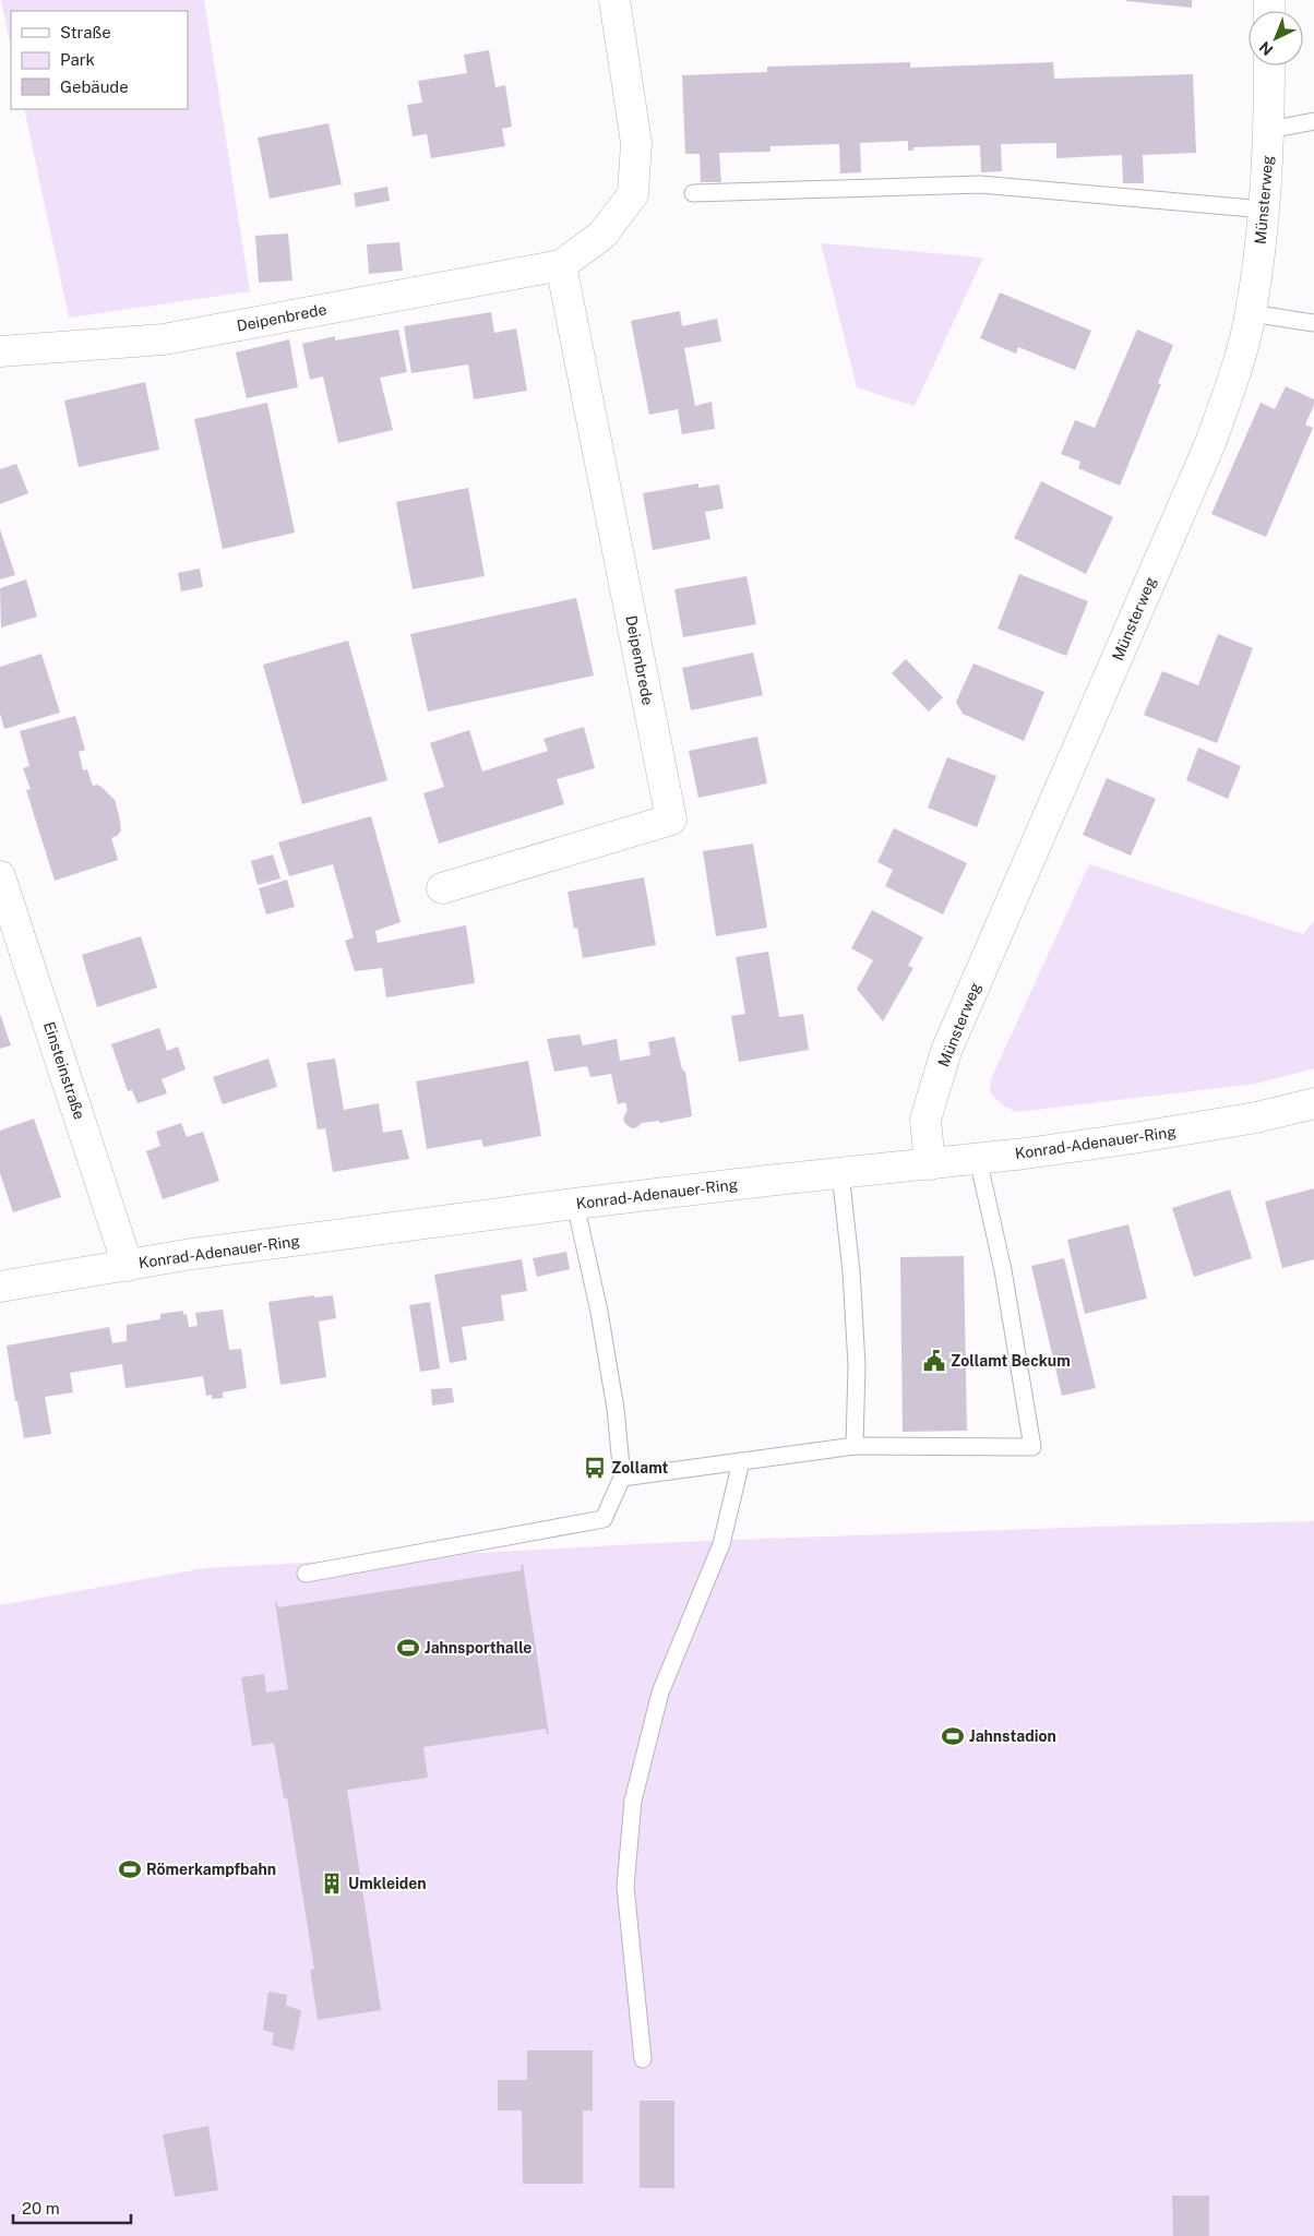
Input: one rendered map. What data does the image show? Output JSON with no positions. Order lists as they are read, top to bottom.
{
  "streets": {
    "street": [
      "Münsterweg",
      "Deipenbrede",
      "Einsteinstraße",
      "Konrad-Adenauer-Ring"
    ]
  },
  "crossings": [
    ["Münsterweg", "Konrad-Adenauer-Ring"],
    ["Einsteinstraße", "Konrad-Adenauer-Ring"]
  ],
  "places": {
    "public building": ["Zollamt Beckum"],
    "bus stop": ["Zollamt"],
    "sports": ["Jahnsporthalle", "Jahnstadion", "Römerkampfbahn"],
    "building": ["Umkleiden"]
  },
  "legend": ["Straße", "Park", "Gebäude"],
  "scale_bar": "20 m",
  "north": "bottom left"
}
